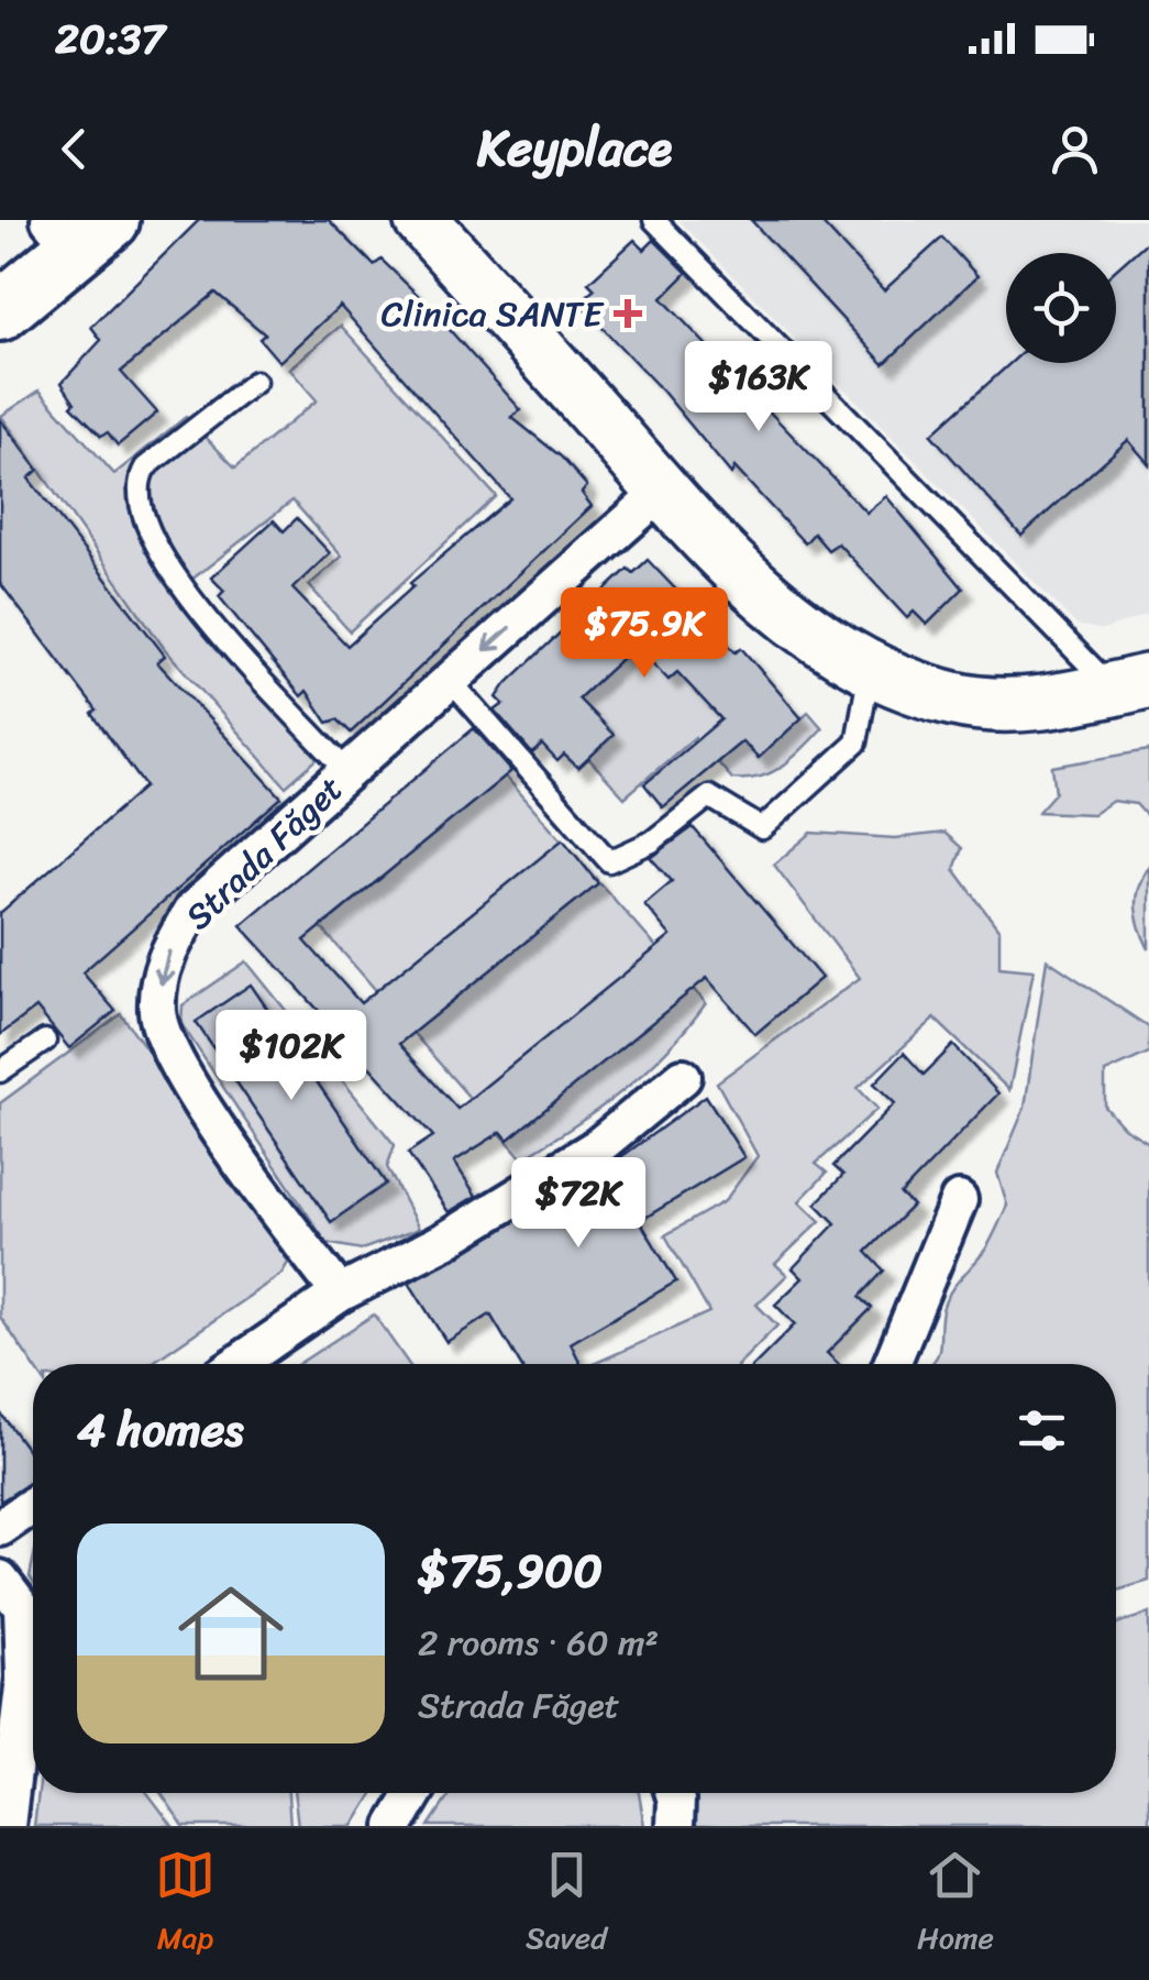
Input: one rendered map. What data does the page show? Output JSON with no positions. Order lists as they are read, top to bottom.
{
  "streets": {
    "street": ["Strada Făget"]
  },
  "places": {
    "health": ["Clinica SANTE"]
  },
  "page": {
    "status": "20:37",
    "header": "Keyplace",
    "price": [
      "$163K",
      "$75.9K",
      "$102K",
      "$72K"
    ],
    "heading": "4 homes",
    "list": [
      {
        "name": "$75,900",
        "note": "2 rooms · 60 m² · Strada Făget"
      }
    ],
    "tabs": ["Map", "Saved", "Home"]
  }
}
